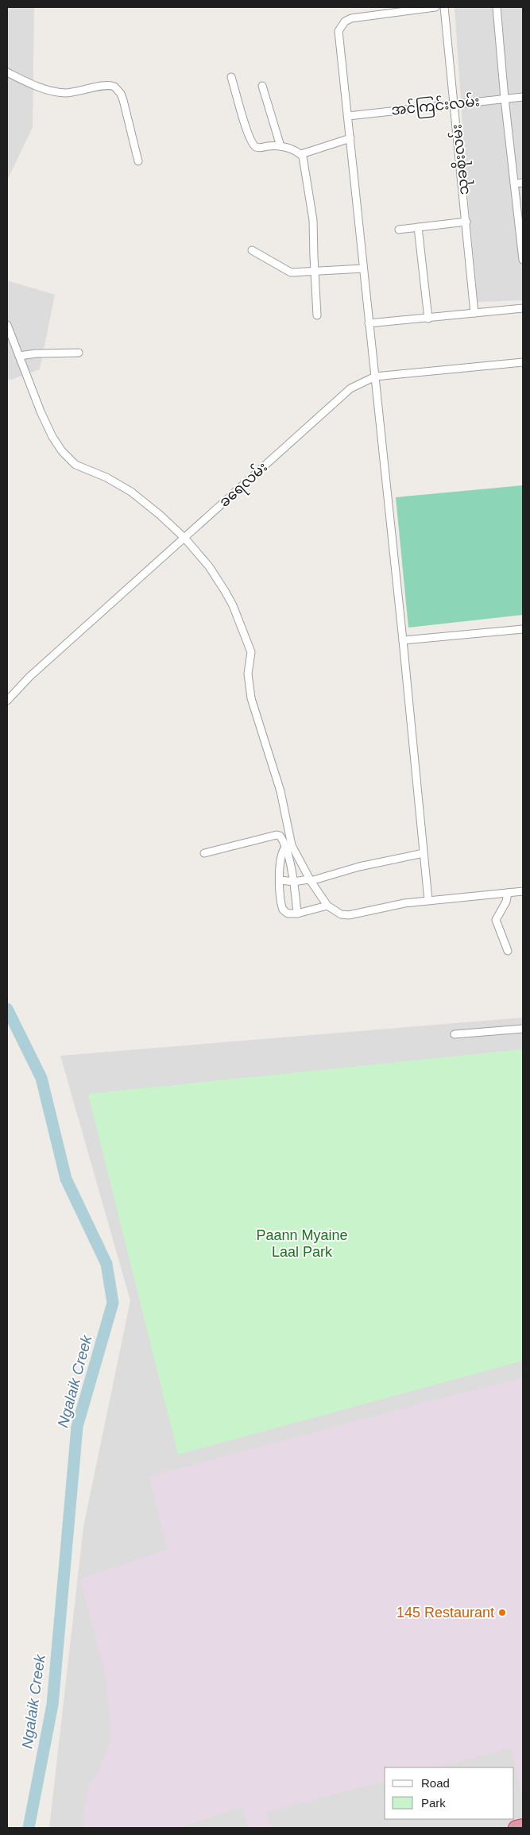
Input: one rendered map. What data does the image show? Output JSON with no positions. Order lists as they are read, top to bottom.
{
  "streets": {
    "street": ["အင်ကြင်းလမ်း", "သုခစိုးလမ်း", "ခရေလမ်း"]
  },
  "crossings": [
    ["အင်ကြင်းလမ်း", "သုခစိုးလမ်း"]
  ],
  "water": ["Ngalaik Creek"],
  "parks": ["Paann Myaine Laal Park"],
  "places": ["145 Restaurant"],
  "legend": ["Road", "Park"]
}
